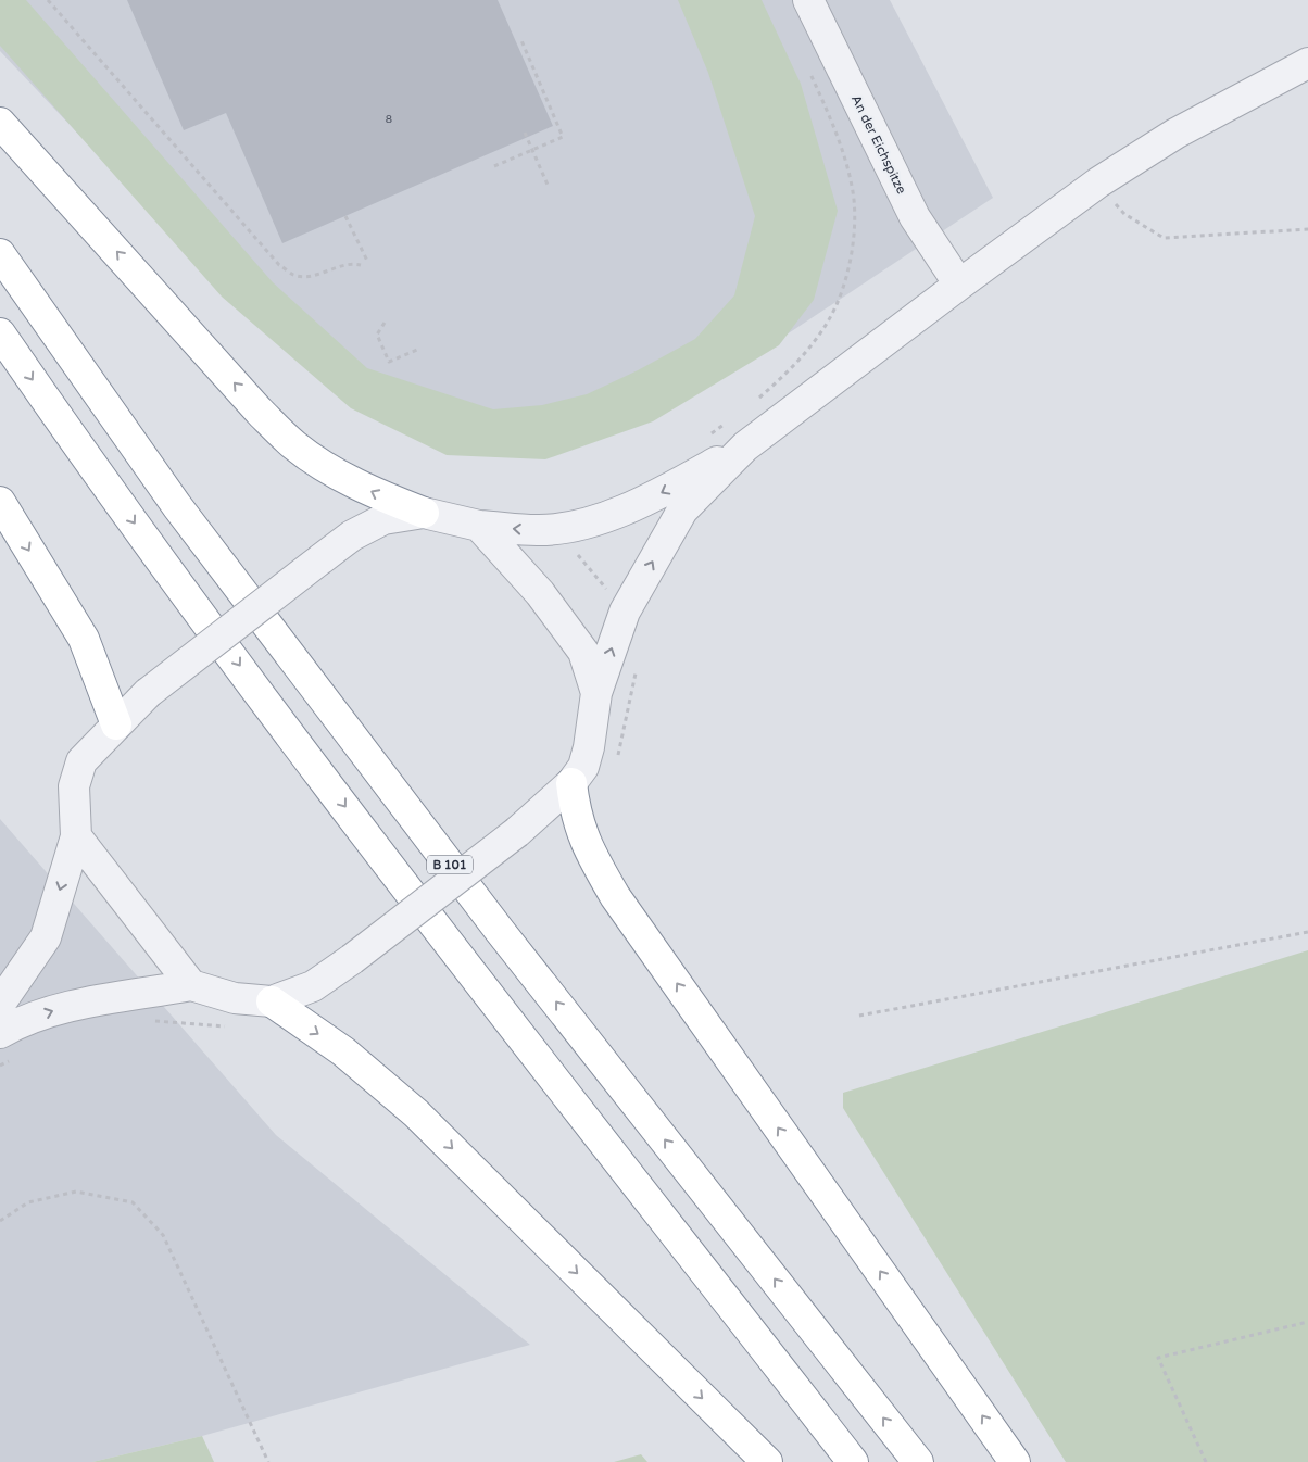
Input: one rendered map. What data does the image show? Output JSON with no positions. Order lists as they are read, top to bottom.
{
  "streets": {
    "highway": ["B 101"],
    "street": ["An der Eichspitze"]
  },
  "house_numbers": ["8"]
}
